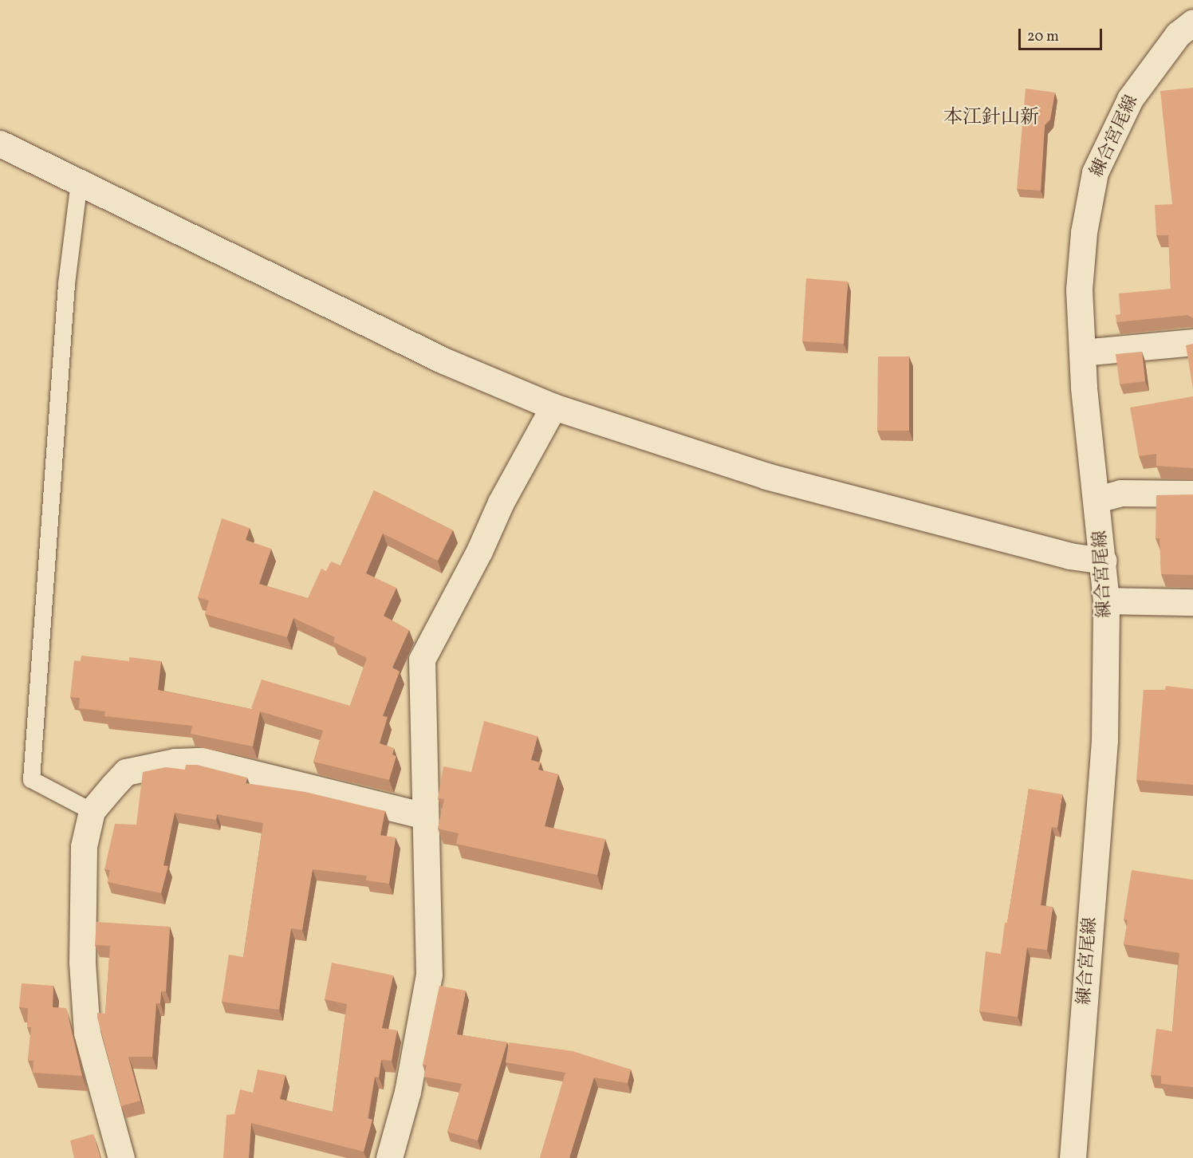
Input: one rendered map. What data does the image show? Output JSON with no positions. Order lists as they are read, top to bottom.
{
  "streets": {
    "street": ["練合宮尾線"]
  },
  "districts": ["本江針山新"],
  "scale_bar": "20 m"
}
